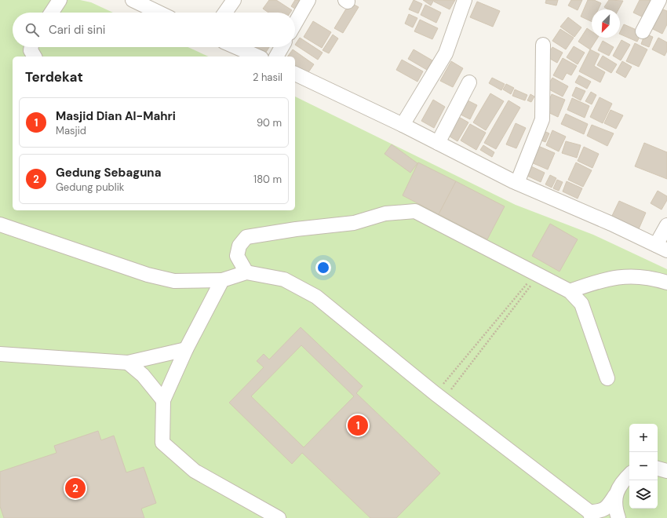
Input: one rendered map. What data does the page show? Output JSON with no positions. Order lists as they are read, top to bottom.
{
  "north": "bottom left",
  "page": {
    "search": "Cari di sini",
    "heading": ["Terdekat", "2 hasil"],
    "list": [
      {
        "mark": "1",
        "name": "Masjid Dian Al-Mahri",
        "note": "Masjid",
        "value": "90 m"
      },
      {
        "mark": "2",
        "name": "Gedung Sebaguna",
        "note": "Gedung publik",
        "value": "180 m"
      }
    ],
    "pins": ["1", "2"],
    "map_buttons": ["+", "−"]
  }
}
